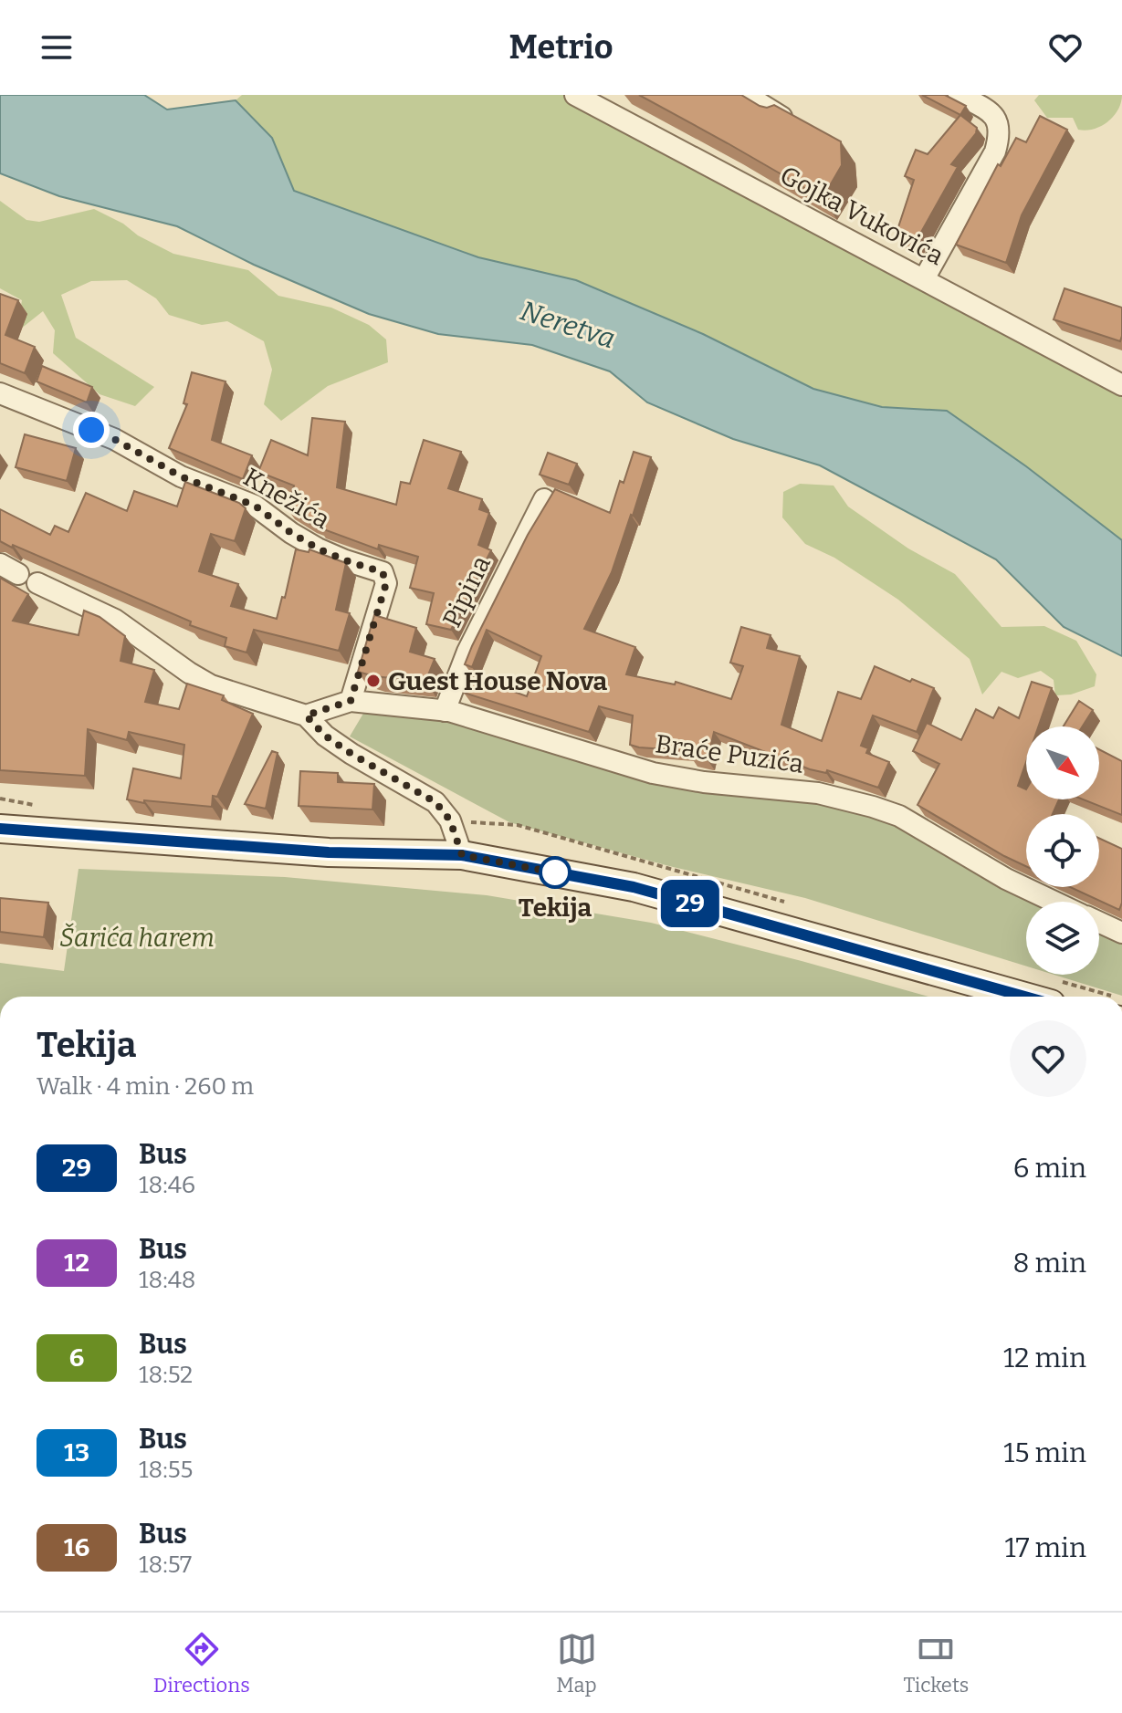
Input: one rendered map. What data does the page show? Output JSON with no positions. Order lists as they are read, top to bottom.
{
  "streets": {
    "street": [
      "Gojka Vukovića",
      "Knežića",
      "Pipina",
      "Braće Puzića"
    ]
  },
  "crossings": [
    ["Knežića", "Braće Puzića"],
    ["Pipina", "Braće Puzića"]
  ],
  "water": ["Neretva"],
  "parks": ["Šarića harem"],
  "places": ["Guest House Nova", "Tekija"],
  "lines": ["bus line 29"],
  "north": "bottom right",
  "page": {
    "header": "Metrio",
    "on_map": "29",
    "heading": ["Tekija", "Walk · 4 min · 260 m"],
    "list": [
      {
        "mark": "29",
        "name": "Bus",
        "note": "18:46",
        "value": "6 min"
      },
      {
        "mark": "12",
        "name": "Bus",
        "note": "18:48",
        "value": "8 min"
      },
      {
        "mark": "6",
        "name": "Bus",
        "note": "18:52",
        "value": "12 min"
      },
      {
        "mark": "13",
        "name": "Bus",
        "note": "18:55",
        "value": "15 min"
      },
      {
        "mark": "16",
        "name": "Bus",
        "note": "18:57",
        "value": "17 min"
      }
    ],
    "tabs": ["Directions", "Map", "Tickets"]
  }
}
